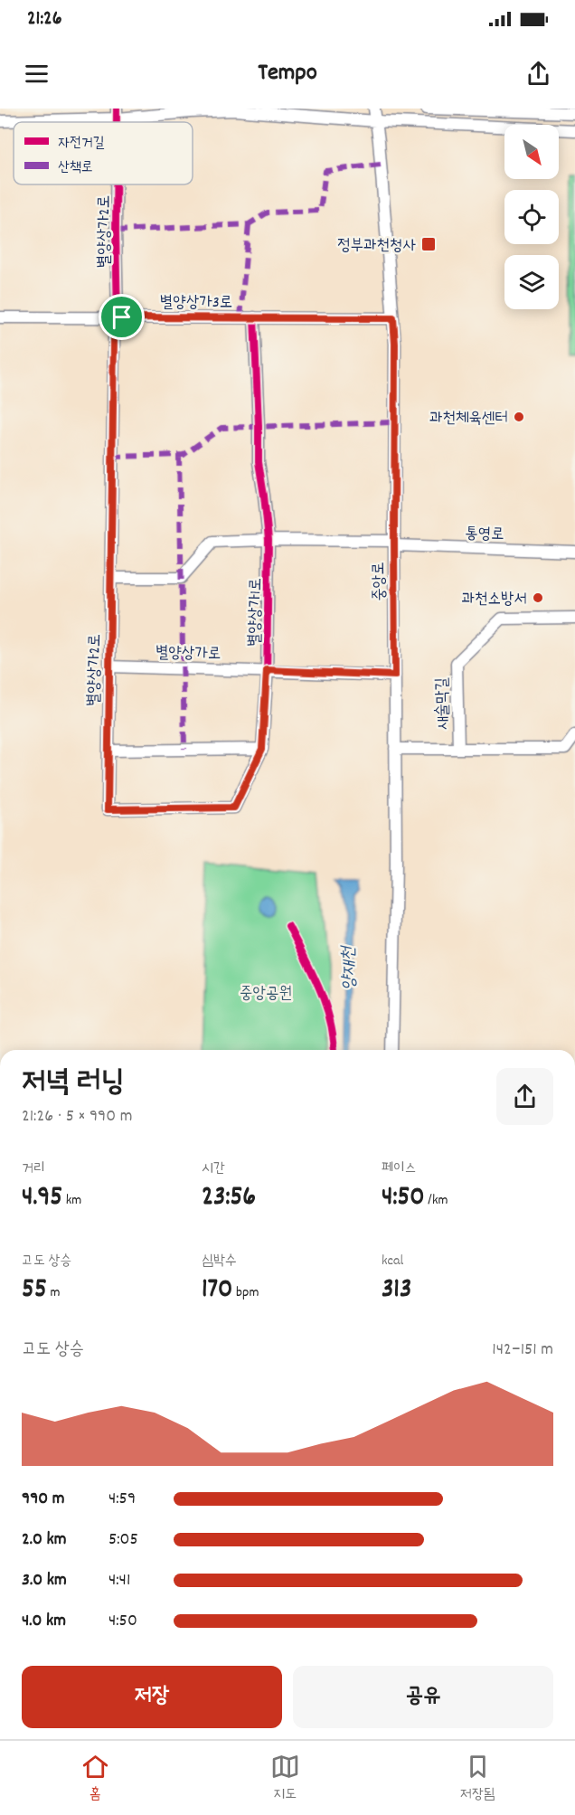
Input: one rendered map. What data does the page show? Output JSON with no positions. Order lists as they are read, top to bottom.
{
  "streets": {
    "street": [
      "별양상가2로",
      "별양상가3로",
      "통영로",
      "중앙로",
      "별양상가1로",
      "별양상가로",
      "새술막길"
    ]
  },
  "crossings": [
    ["별양상가2로", "별양상가3로"],
    ["별양상가2로", "통영로"],
    ["별양상가2로", "별양상가1로"],
    ["별양상가2로", "별양상가로"],
    ["별양상가3로", "중앙로"],
    ["별양상가3로", "별양상가1로"],
    ["통영로", "중앙로"],
    ["통영로", "별양상가1로"],
    ["중앙로", "별양상가로"],
    ["중앙로", "새술막길"],
    ["별양상가1로", "별양상가로"]
  ],
  "water": ["양재천"],
  "parks": ["중앙공원"],
  "places": {
    "transit": ["정부과천청사"],
    "other": ["과천체육센터", "과천소방서"]
  },
  "legend": ["자전거길", "산책로"],
  "north": "bottom right",
  "page": {
    "status": "21:26",
    "header": "Tempo",
    "heading": ["저녁 러닝", "21:26 · 5 × 990 m"],
    "stats": [
      ["거리", "4.95 km"],
      ["시간", "23:56"],
      ["페이스", "4:50 /km"],
      ["고도 상승", "55 m"],
      ["심박수", "170 bpm"],
      ["kcal", "313"]
    ],
    "chart": ["고도 상승", "142–151 m"],
    "list": [
      {
        "name": "990 m",
        "note": "4:59"
      },
      {
        "name": "2.0 km",
        "note": "5:05"
      },
      {
        "name": "3.0 km",
        "note": "4:41"
      },
      {
        "name": "4.0 km",
        "note": "4:50"
      }
    ],
    "buttons": ["저장", "공유"],
    "tabs": ["홈", "지도", "저장됨"]
  }
}
